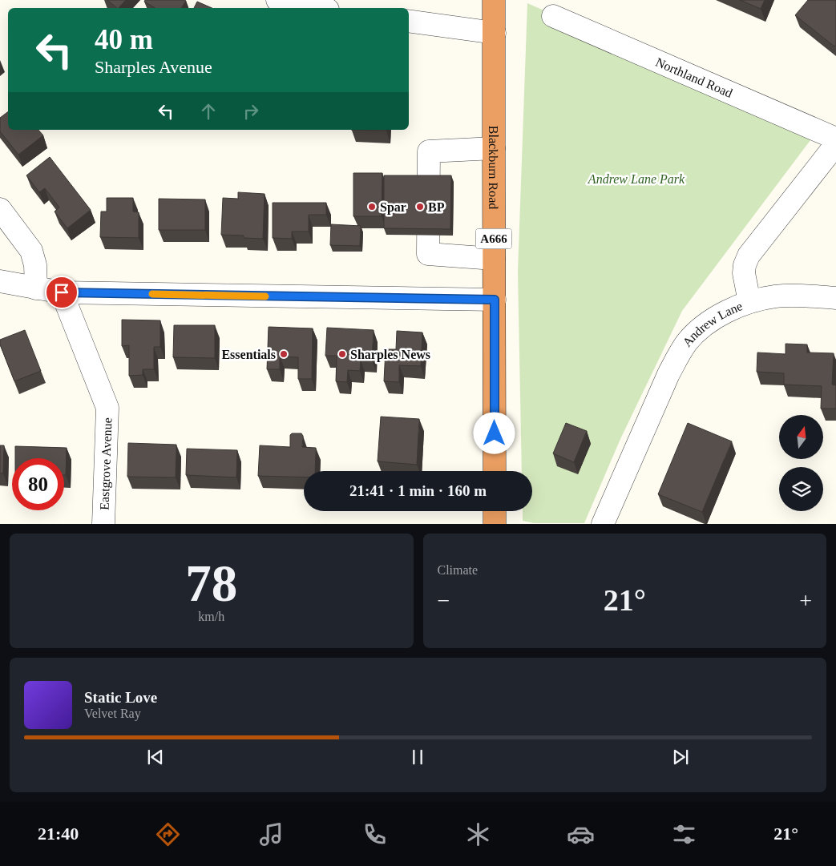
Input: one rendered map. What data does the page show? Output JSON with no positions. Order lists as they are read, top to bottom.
{
  "streets": {
    "highway": ["Blackburn Road", "A666"],
    "street": ["Northland Road", "Andrew Lane", "Eastgrove Avenue"]
  },
  "parks": ["Andrew Lane Park"],
  "places": [
    "Spar",
    "BP",
    "Essentials",
    "Sharples News"
  ],
  "north": "top",
  "page": {
    "turn": ["40 m", "Sharples Avenue"],
    "limit": "80",
    "trip": "21:41 · 1 min · 160 m",
    "tile": [
      ["78", "km/h"],
      "Climate"
    ],
    "heat": ["−", "21°", "+"],
    "song": ["Static Love", "Velvet Ray"],
    "tabs": ["21:40", "21°"]
  }
}
